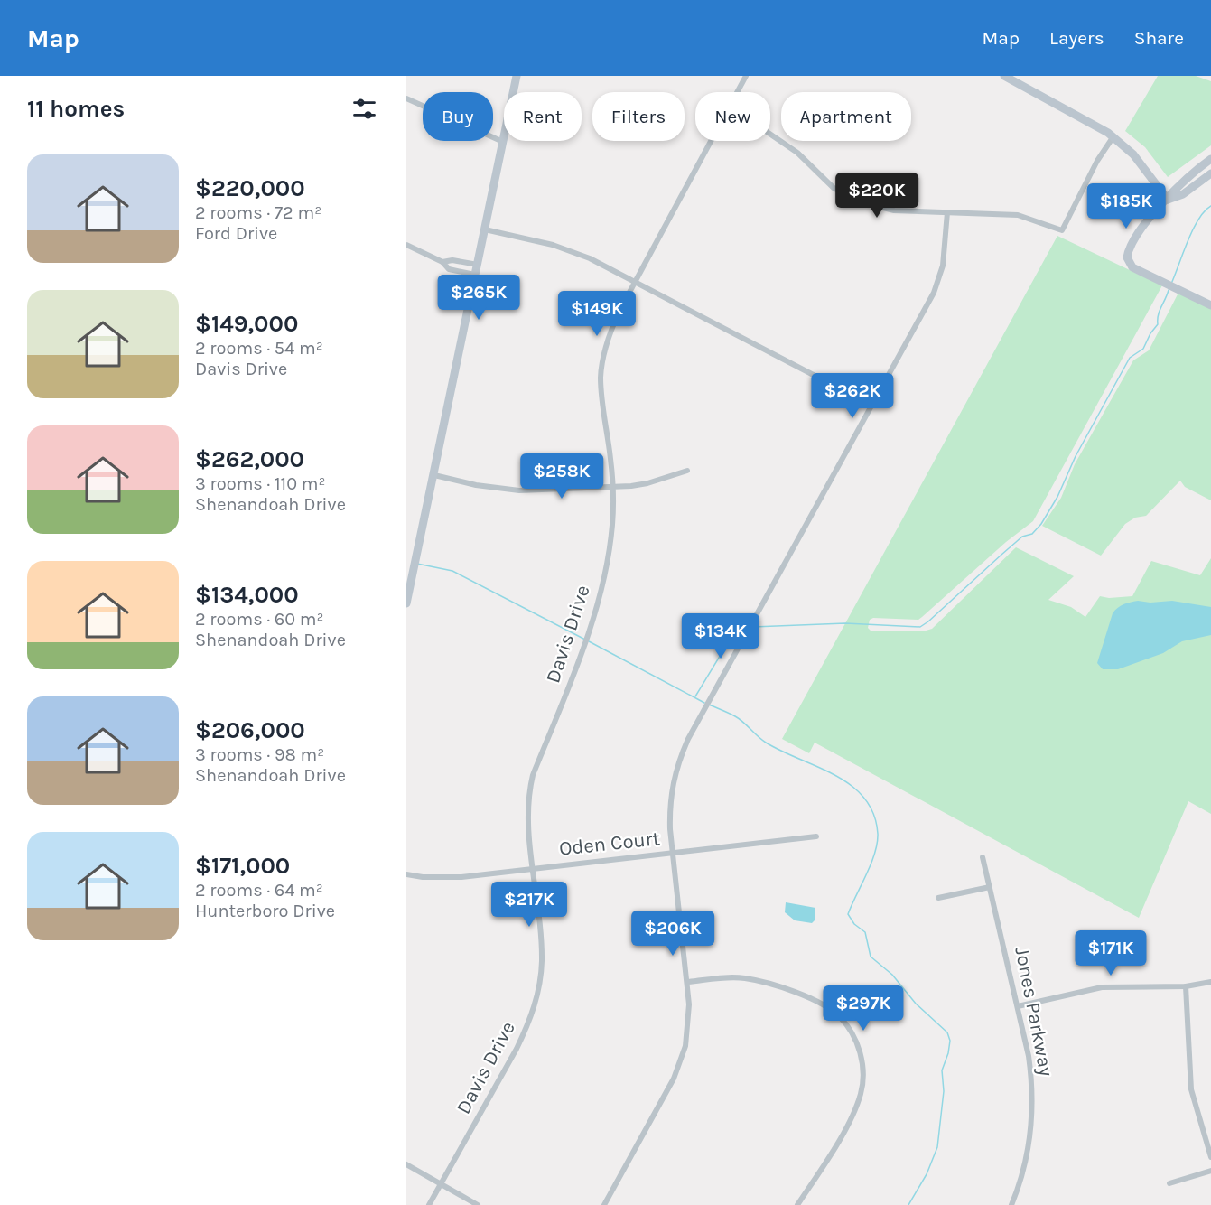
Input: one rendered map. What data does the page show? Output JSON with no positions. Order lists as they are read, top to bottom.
{
  "streets": {
    "street": ["Davis Drive", "Oden Court", "Jones Parkway"]
  },
  "crossings": [
    ["Davis Drive", "Oden Court"]
  ],
  "page": {
    "header": "Map",
    "nav": ["Map", "Layers", "Share"],
    "heading": "11 homes",
    "chip": [
      "Buy",
      "Rent",
      "Filters",
      "New",
      "Apartment"
    ],
    "list": [
      {
        "name": "$220,000",
        "note": "2 rooms · 72 m² · Ford Drive"
      },
      {
        "name": "$149,000",
        "note": "2 rooms · 54 m² · Davis Drive"
      },
      {
        "name": "$262,000",
        "note": "3 rooms · 110 m² · Shenandoah Drive"
      },
      {
        "name": "$134,000",
        "note": "2 rooms · 60 m² · Shenandoah Drive"
      },
      {
        "name": "$206,000",
        "note": "3 rooms · 98 m² · Shenandoah Drive"
      },
      {
        "name": "$171,000",
        "note": "2 rooms · 64 m² · Hunterboro Drive"
      }
    ],
    "price": [
      "$220K",
      "$185K",
      "$265K",
      "$149K",
      "$262K",
      "$258K",
      "$134K",
      "$217K",
      "$206K",
      "$171K",
      "$297K"
    ]
  }
}
